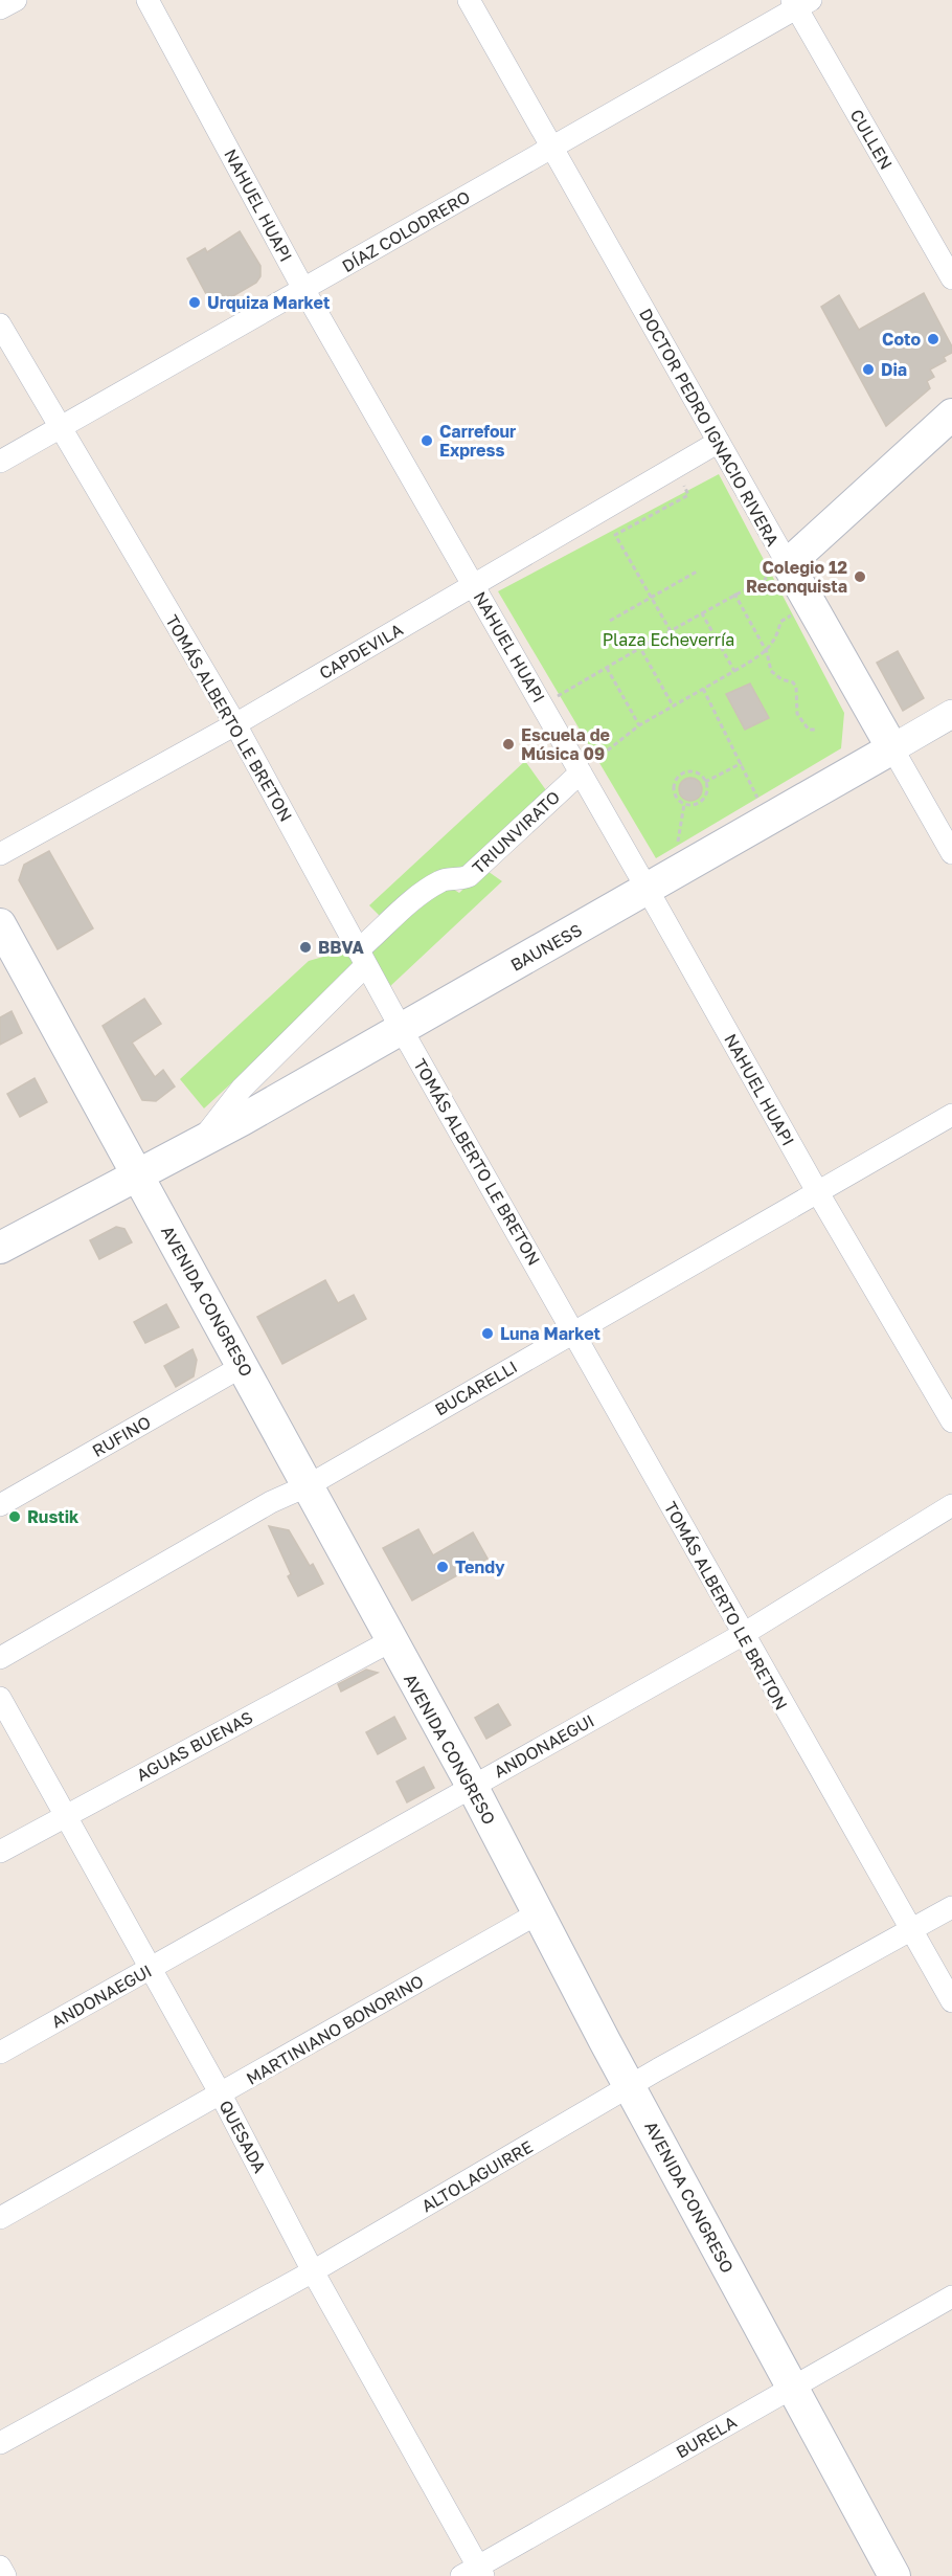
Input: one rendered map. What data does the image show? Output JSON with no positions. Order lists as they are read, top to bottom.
{
  "streets": {
    "main road": ["DOCTOR PEDRO IGNACIO RIVERA", "BAUNESS", "AVENIDA CONGRESO"],
    "street": [
      "CULLEN",
      "NAHUEL HUAPI",
      "DÍAZ COLODRERO",
      "CAPDEVILA",
      "TOMÁS ALBERTO LE BRETON",
      "TRIUNVIRATO",
      "BUCARELLI",
      "RUFINO",
      "AGUAS BUENAS",
      "ANDONAEGUI",
      "MARTINIANO BONORINO",
      "QUESADA",
      "ALTOLAGUIRRE",
      "BURELA"
    ]
  },
  "crossings": [
    ["CULLEN", "DÍAZ COLODRERO"],
    ["NAHUEL HUAPI", "DÍAZ COLODRERO"],
    ["NAHUEL HUAPI", "CAPDEVILA"],
    ["NAHUEL HUAPI", "TRIUNVIRATO"],
    ["NAHUEL HUAPI", "BAUNESS"],
    ["NAHUEL HUAPI", "BUCARELLI"],
    ["DÍAZ COLODRERO", "DOCTOR PEDRO IGNACIO RIVERA"],
    ["DÍAZ COLODRERO", "TOMÁS ALBERTO LE BRETON"],
    ["DOCTOR PEDRO IGNACIO RIVERA", "CAPDEVILA"],
    ["DOCTOR PEDRO IGNACIO RIVERA", "BAUNESS"],
    ["CAPDEVILA", "TOMÁS ALBERTO LE BRETON"],
    ["TOMÁS ALBERTO LE BRETON", "TRIUNVIRATO"],
    ["TOMÁS ALBERTO LE BRETON", "BAUNESS"],
    ["TOMÁS ALBERTO LE BRETON", "BUCARELLI"],
    ["TOMÁS ALBERTO LE BRETON", "ANDONAEGUI"],
    ["TOMÁS ALBERTO LE BRETON", "ALTOLAGUIRRE"],
    ["TRIUNVIRATO", "BAUNESS"],
    ["BAUNESS", "AVENIDA CONGRESO"],
    ["AVENIDA CONGRESO", "BUCARELLI"],
    ["AVENIDA CONGRESO", "RUFINO"],
    ["AVENIDA CONGRESO", "AGUAS BUENAS"],
    ["AVENIDA CONGRESO", "ANDONAEGUI"],
    ["AVENIDA CONGRESO", "MARTINIANO BONORINO"],
    ["AVENIDA CONGRESO", "ALTOLAGUIRRE"],
    ["AVENIDA CONGRESO", "BURELA"],
    ["AGUAS BUENAS", "QUESADA"],
    ["ANDONAEGUI", "QUESADA"],
    ["MARTINIANO BONORINO", "QUESADA"],
    ["QUESADA", "ALTOLAGUIRRE"],
    ["QUESADA", "BURELA"]
  ],
  "parks": ["Plaza Echeverría"],
  "places": [
    "Urquiza Market",
    "Coto",
    "Dia",
    "Carrefour Express",
    "Colegio 12 Reconquista",
    "Escuela de Música 09",
    "BBVA",
    "Luna Market",
    "Rustik",
    "Tendy"
  ]
}
